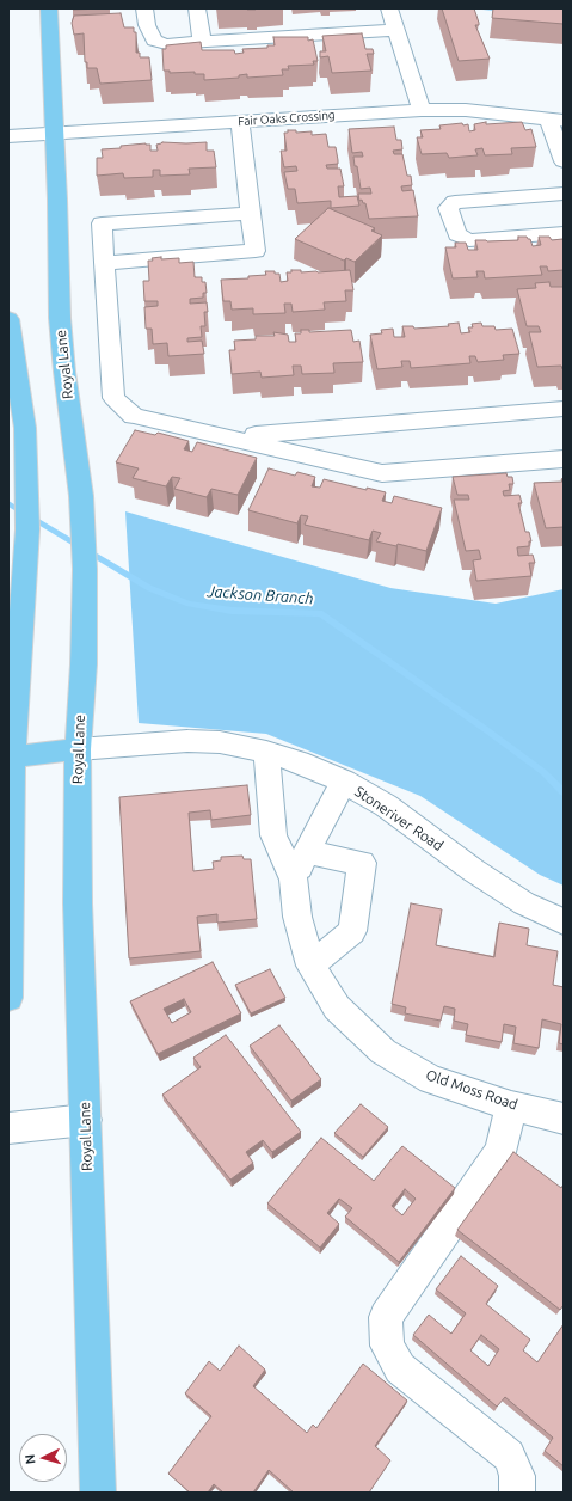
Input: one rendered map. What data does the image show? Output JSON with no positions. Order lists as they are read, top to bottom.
{
  "streets": {
    "main road": ["Royal Lane"],
    "street": ["Fair Oaks Crossing", "Stoneriver Road", "Old Moss Road"]
  },
  "crossings": [
    ["Fair Oaks Crossing", "Royal Lane"],
    ["Royal Lane", "Stoneriver Road"],
    ["Stoneriver Road", "Old Moss Road"]
  ],
  "water": ["Jackson Branch"],
  "north": "left"
}
